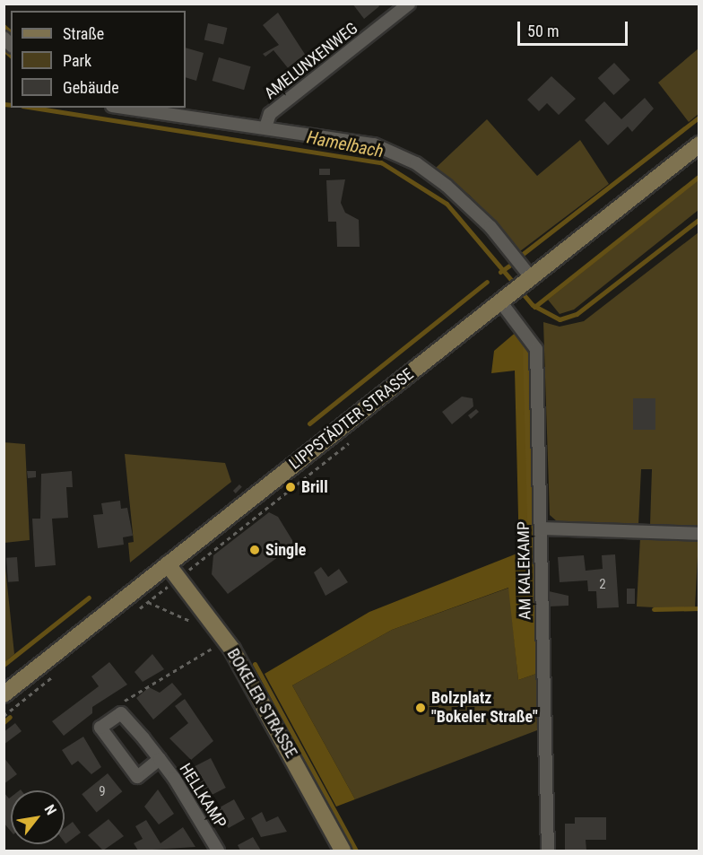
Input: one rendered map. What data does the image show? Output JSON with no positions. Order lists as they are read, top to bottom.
{
  "streets": {
    "street": [
      "AMELUNXENWEG",
      "LIPPSTÄDTER STRASSE",
      "AM KALEKAMP",
      "BOKELER STRASSE",
      "HELLKAMP"
    ]
  },
  "crossings": [
    ["LIPPSTÄDTER STRASSE", "AM KALEKAMP"],
    ["LIPPSTÄDTER STRASSE", "BOKELER STRASSE"]
  ],
  "water": ["Hamelbach"],
  "places": ["Brill", "Single", "Bolzplatz \"Bokeler Straße\""],
  "house_numbers": ["2", "9"],
  "legend": ["Straße", "Park", "Gebäude"],
  "scale_bar": "50 m",
  "north": "top right"
}
